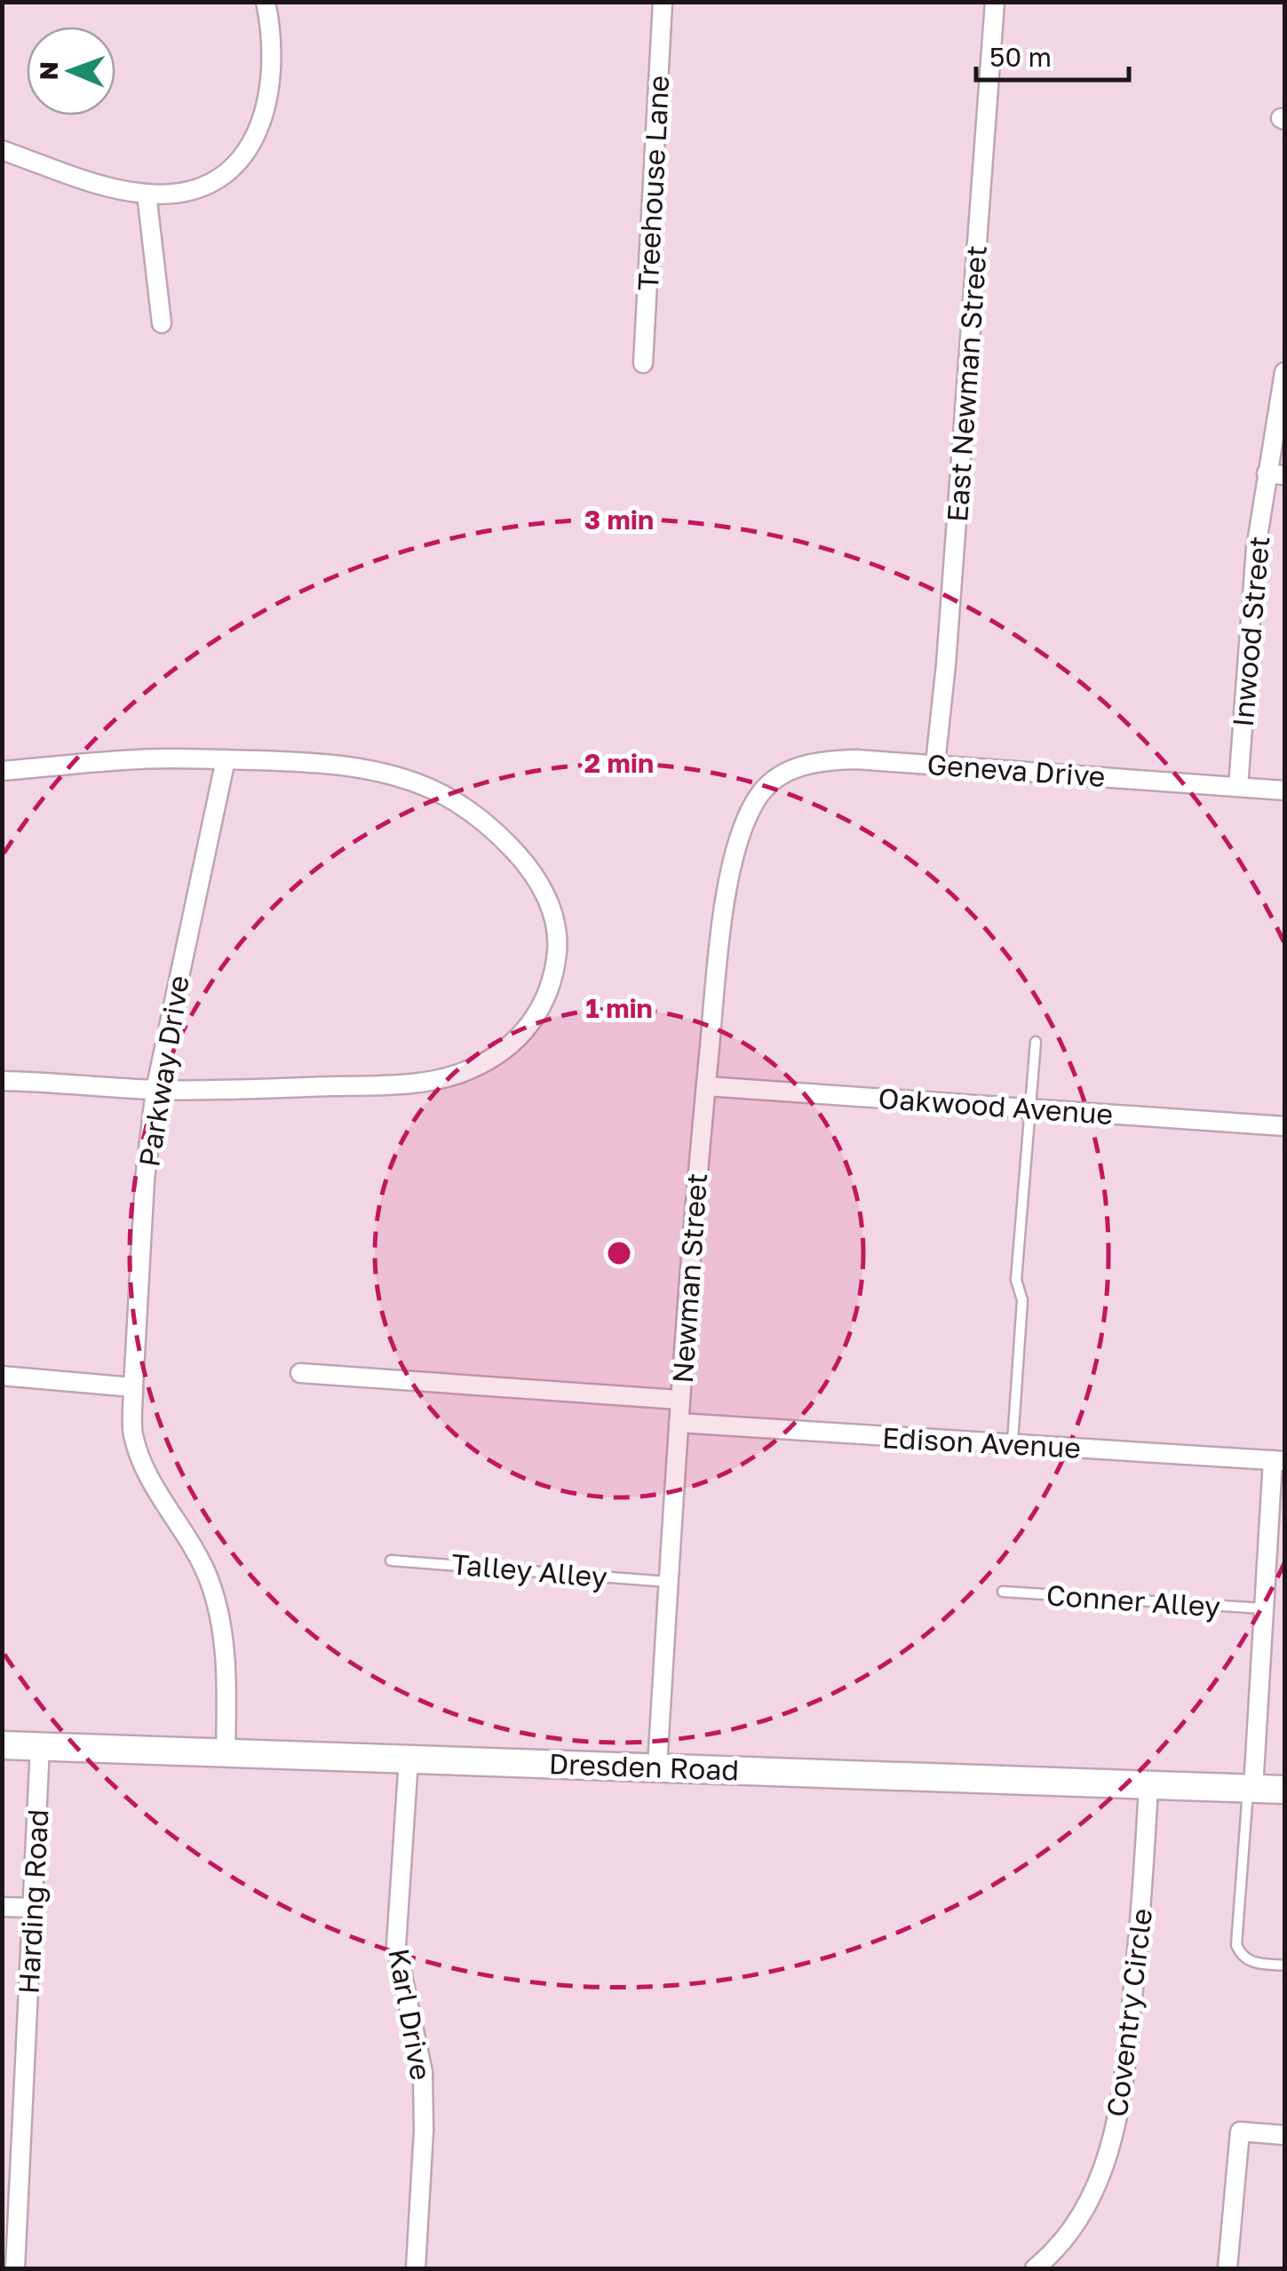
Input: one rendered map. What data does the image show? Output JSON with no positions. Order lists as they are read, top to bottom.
{
  "streets": {
    "street": [
      "Treehouse Lane",
      "East Newman Street",
      "Inwood Street",
      "Geneva Drive",
      "Parkway Drive",
      "Oakwood Avenue",
      "Newman Street",
      "Edison Avenue",
      "Dresden Road",
      "Harding Road",
      "Coventry Circle",
      "Karl Drive"
    ],
    "lane": ["Talley Alley", "Conner Alley"]
  },
  "crossings": [
    ["East Newman Street", "Geneva Drive"],
    ["Inwood Street", "Geneva Drive"],
    ["Geneva Drive", "Newman Street"],
    ["Parkway Drive", "Dresden Road"],
    ["Oakwood Avenue", "Newman Street"],
    ["Newman Street", "Edison Avenue"],
    ["Newman Street", "Talley Alley"],
    ["Newman Street", "Dresden Road"],
    ["Dresden Road", "Harding Road"],
    ["Dresden Road", "Coventry Circle"],
    ["Dresden Road", "Karl Drive"]
  ],
  "scale_bar": "50 m",
  "north": "left",
  "rings": ["3 min", "2 min", "1 min"]
}
